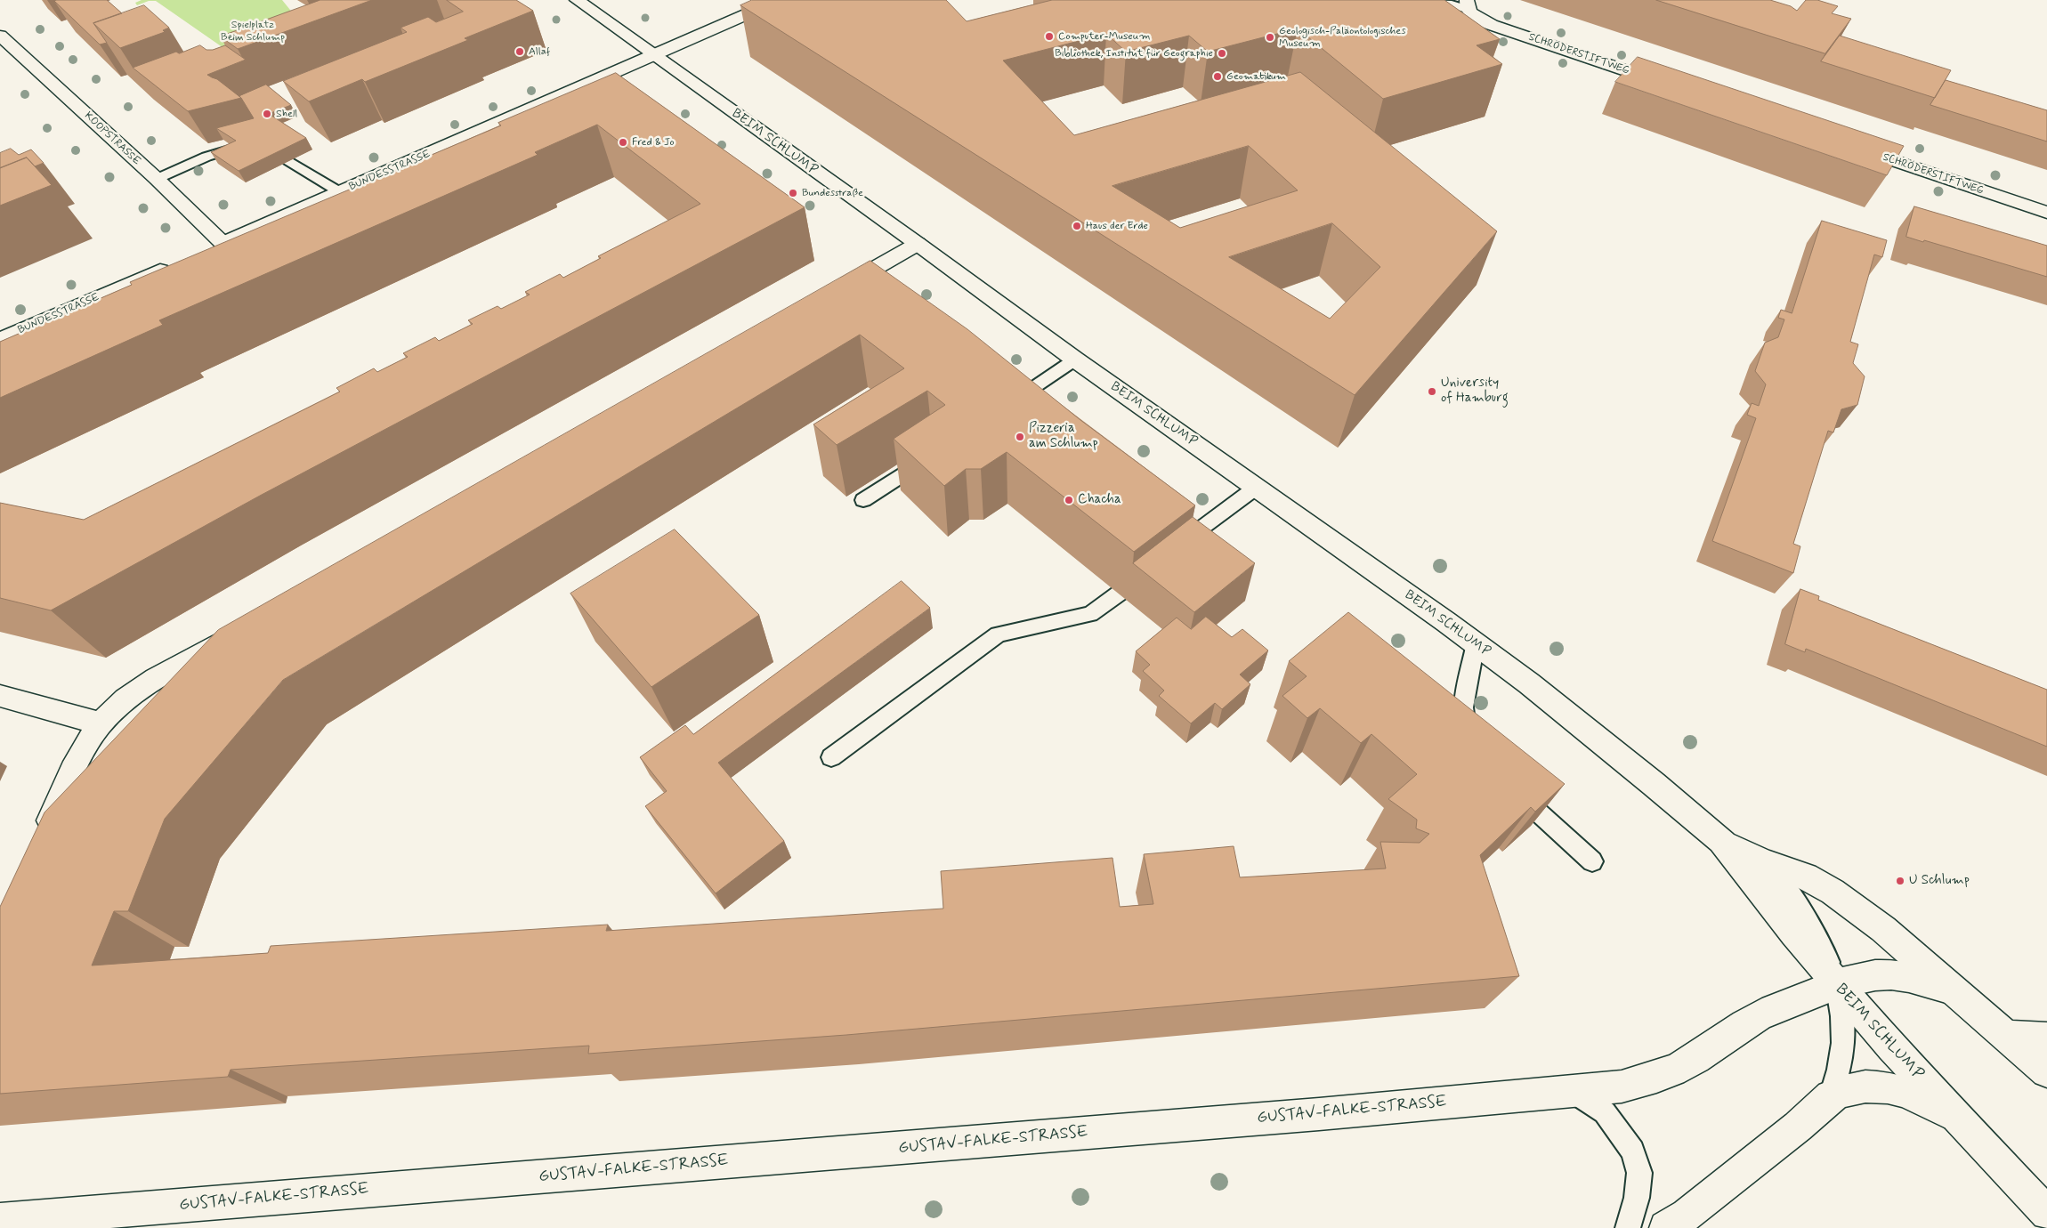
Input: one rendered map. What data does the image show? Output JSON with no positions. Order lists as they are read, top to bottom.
{
  "streets": {
    "street": [
      "SCHRÖDERSTIFTWEG",
      "KOOPSTRASSE",
      "BEIM SCHLUMP",
      "BUNDESSTRASSE",
      "GUSTAV-FALKE-STRASSE"
    ]
  },
  "crossings": [
    ["KOOPSTRASSE", "BUNDESSTRASSE"],
    ["BEIM SCHLUMP", "BUNDESSTRASSE"],
    ["BEIM SCHLUMP", "GUSTAV-FALKE-STRASSE"]
  ],
  "parks": ["Spielplatz Beim Schlump"],
  "places": [
    "Computer-Museum",
    "Geologisch-Paläontologisches Museum",
    "Allaf",
    "Bibliothek, Institut für Geographie",
    "Geomatikum",
    "Shell",
    "Fred & Jo",
    "Bundesstraße",
    "Haus der Erde",
    "University of Hamburg",
    "Pizzeria am Schlump",
    "Chacha",
    "U Schlump"
  ]
}
